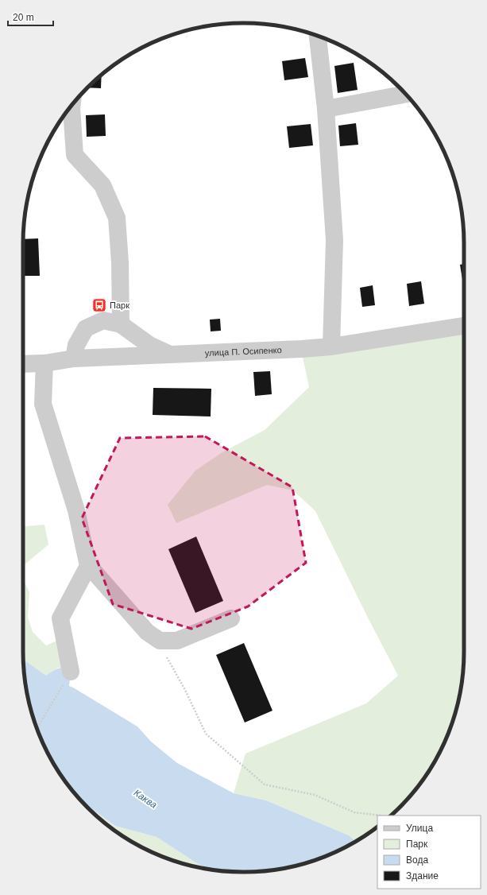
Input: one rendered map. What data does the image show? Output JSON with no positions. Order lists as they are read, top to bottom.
{
  "streets": {
    "street": ["улица П. Осипенко"]
  },
  "water": ["Каква"],
  "places": {
    "bus stop": ["Парк"]
  },
  "legend": [
    "Улица",
    "Парк",
    "Вода",
    "Здание"
  ],
  "scale_bar": "20 m"
}
